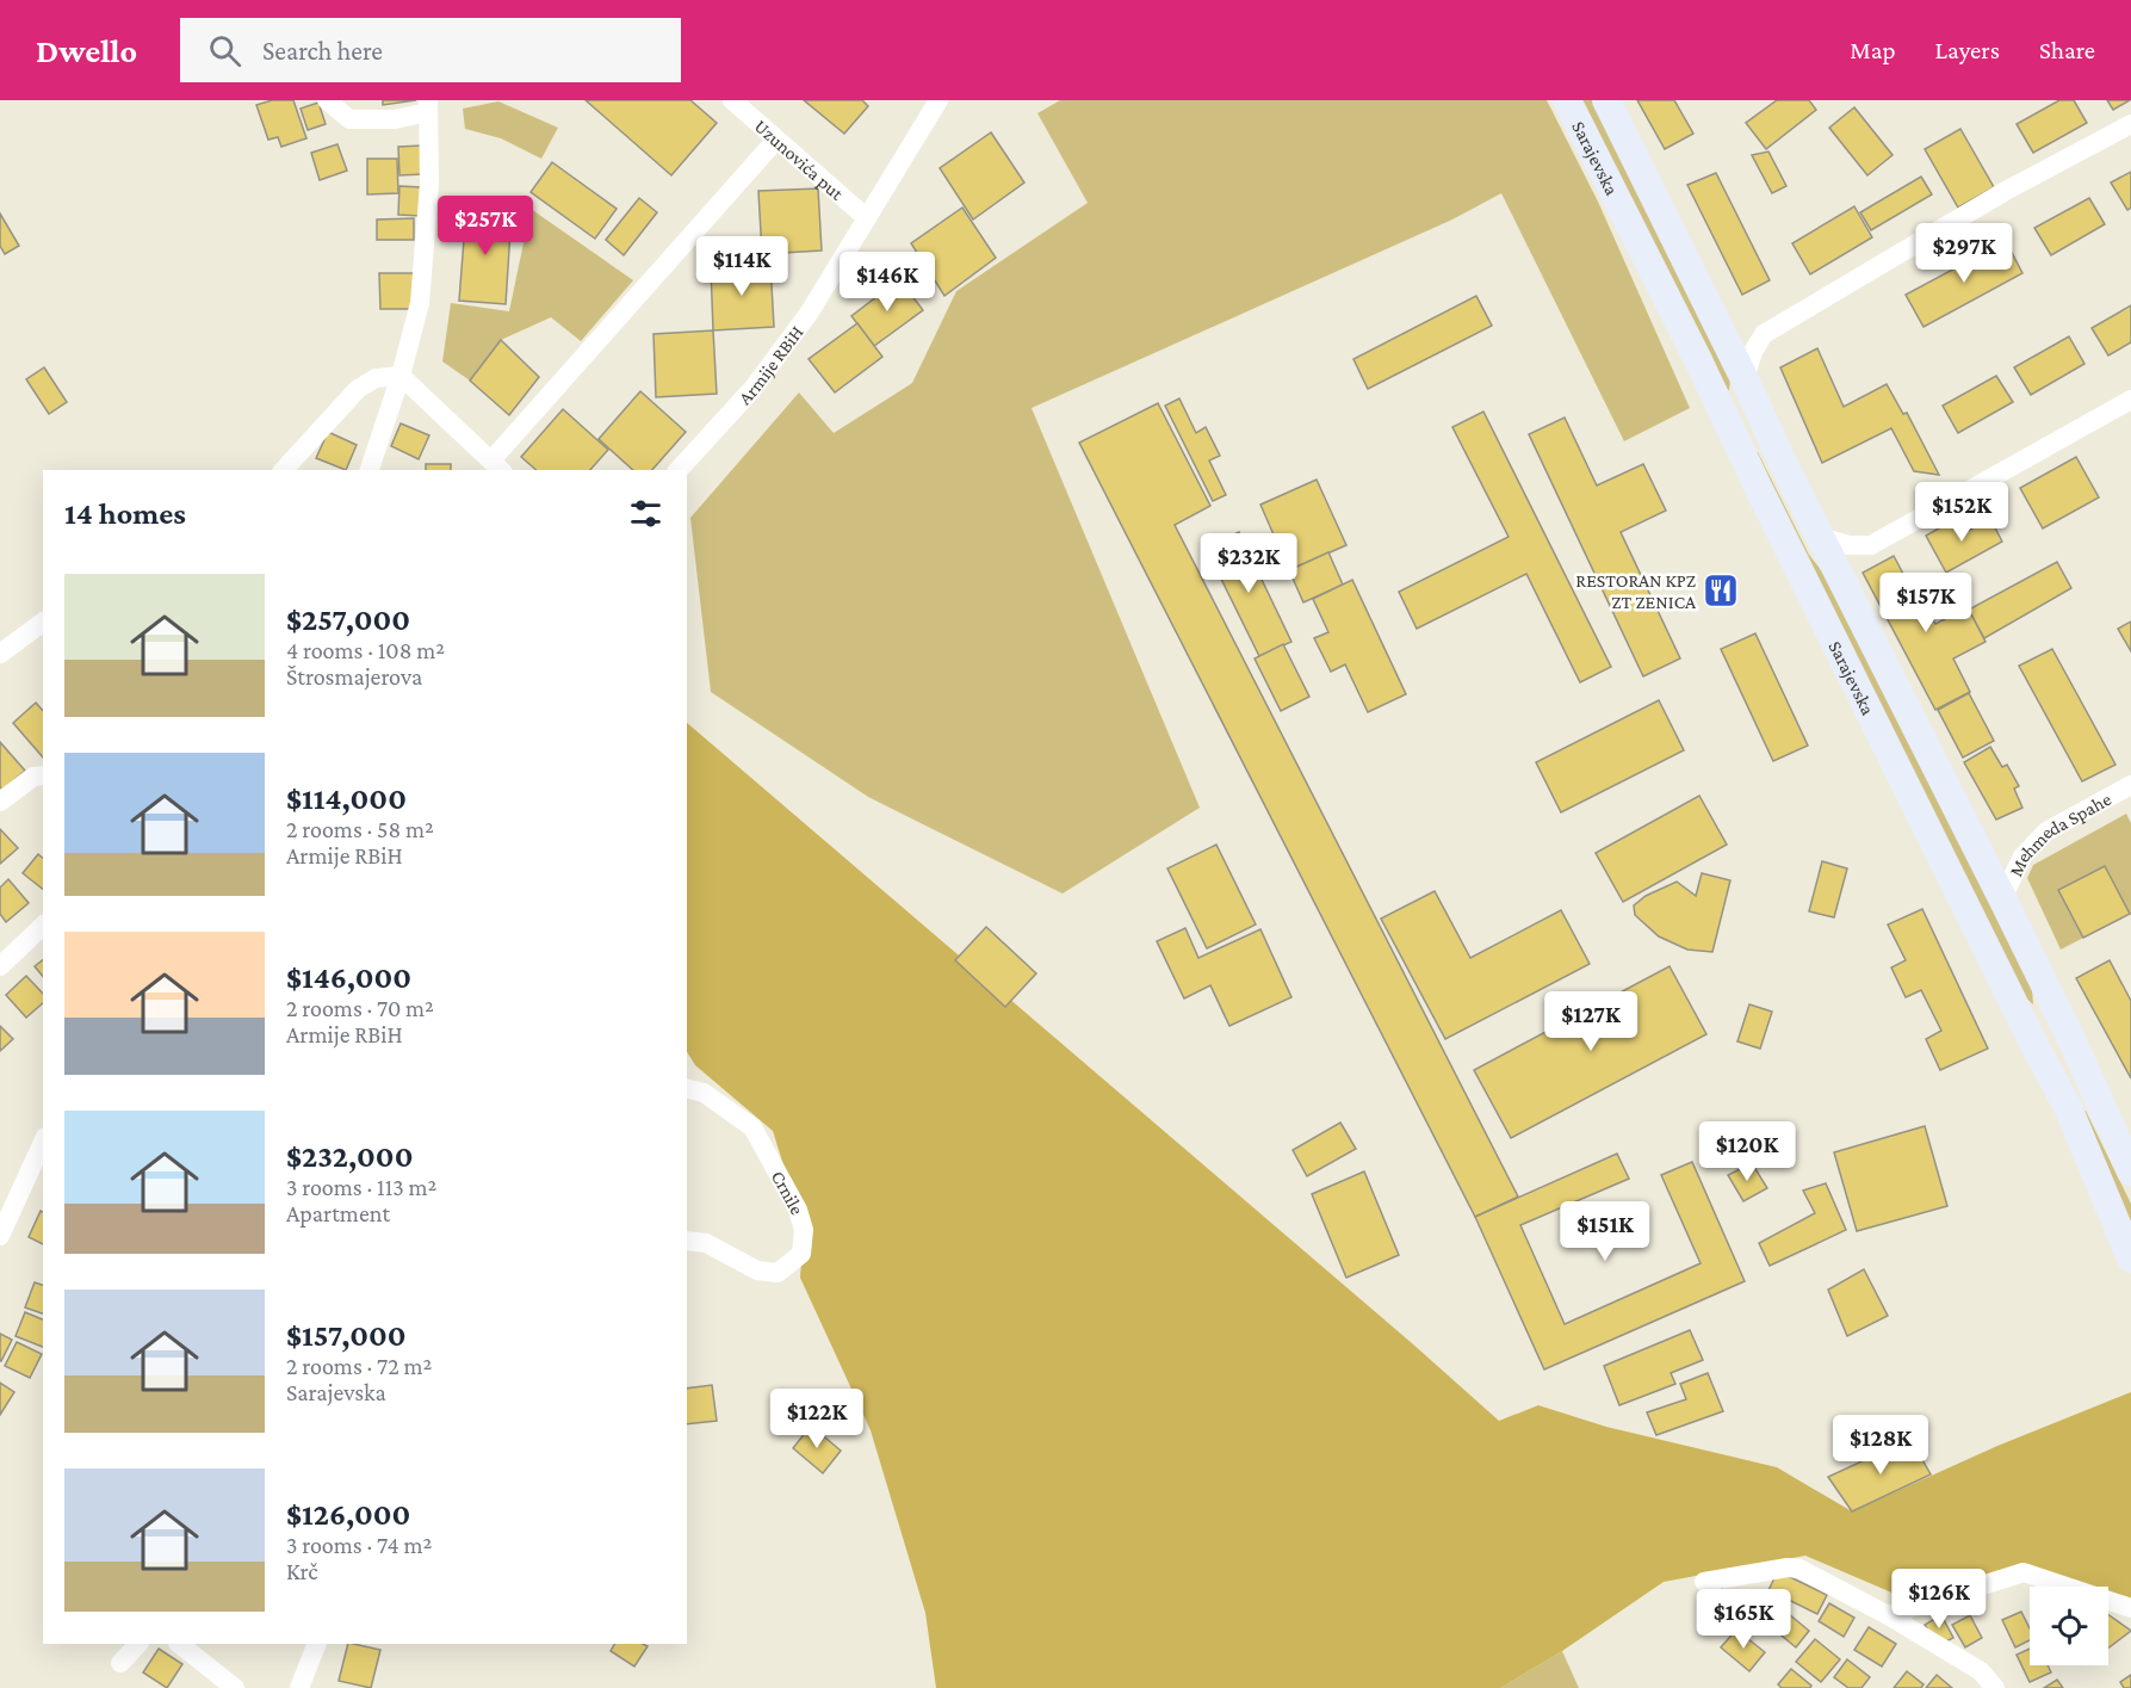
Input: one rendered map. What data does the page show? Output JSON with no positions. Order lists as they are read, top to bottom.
{
  "streets": {
    "main road": ["Sarajevska"],
    "street": [
      "Uzunovića put",
      "Armije RBiH",
      "Mehmeda Spahe",
      "Crnile"
    ]
  },
  "crossings": [
    ["Sarajevska", "Mehmeda Spahe"],
    ["Uzunovića put", "Armije RBiH"]
  ],
  "places": {
    "restaurant": ["RESTORAN KPZ ZT ZENICA"]
  },
  "page": {
    "header": "Dwello",
    "search": "Search here",
    "nav": ["Map", "Layers", "Share"],
    "price": [
      "$257K",
      "$297K",
      "$114K",
      "$146K",
      "$152K",
      "$232K",
      "$157K",
      "$127K",
      "$120K",
      "$151K",
      "$122K",
      "$128K",
      "$126K",
      "$165K"
    ],
    "heading": "14 homes",
    "list": [
      {
        "name": "$257,000",
        "note": "4 rooms · 108 m² · Štrosmajerova"
      },
      {
        "name": "$114,000",
        "note": "2 rooms · 58 m² · Armije RBiH"
      },
      {
        "name": "$146,000",
        "note": "2 rooms · 70 m² · Armije RBiH"
      },
      {
        "name": "$232,000",
        "note": "3 rooms · 113 m² · Apartment"
      },
      {
        "name": "$157,000",
        "note": "2 rooms · 72 m² · Sarajevska"
      },
      {
        "name": "$126,000",
        "note": "3 rooms · 74 m² · Krč"
      }
    ]
  }
}
